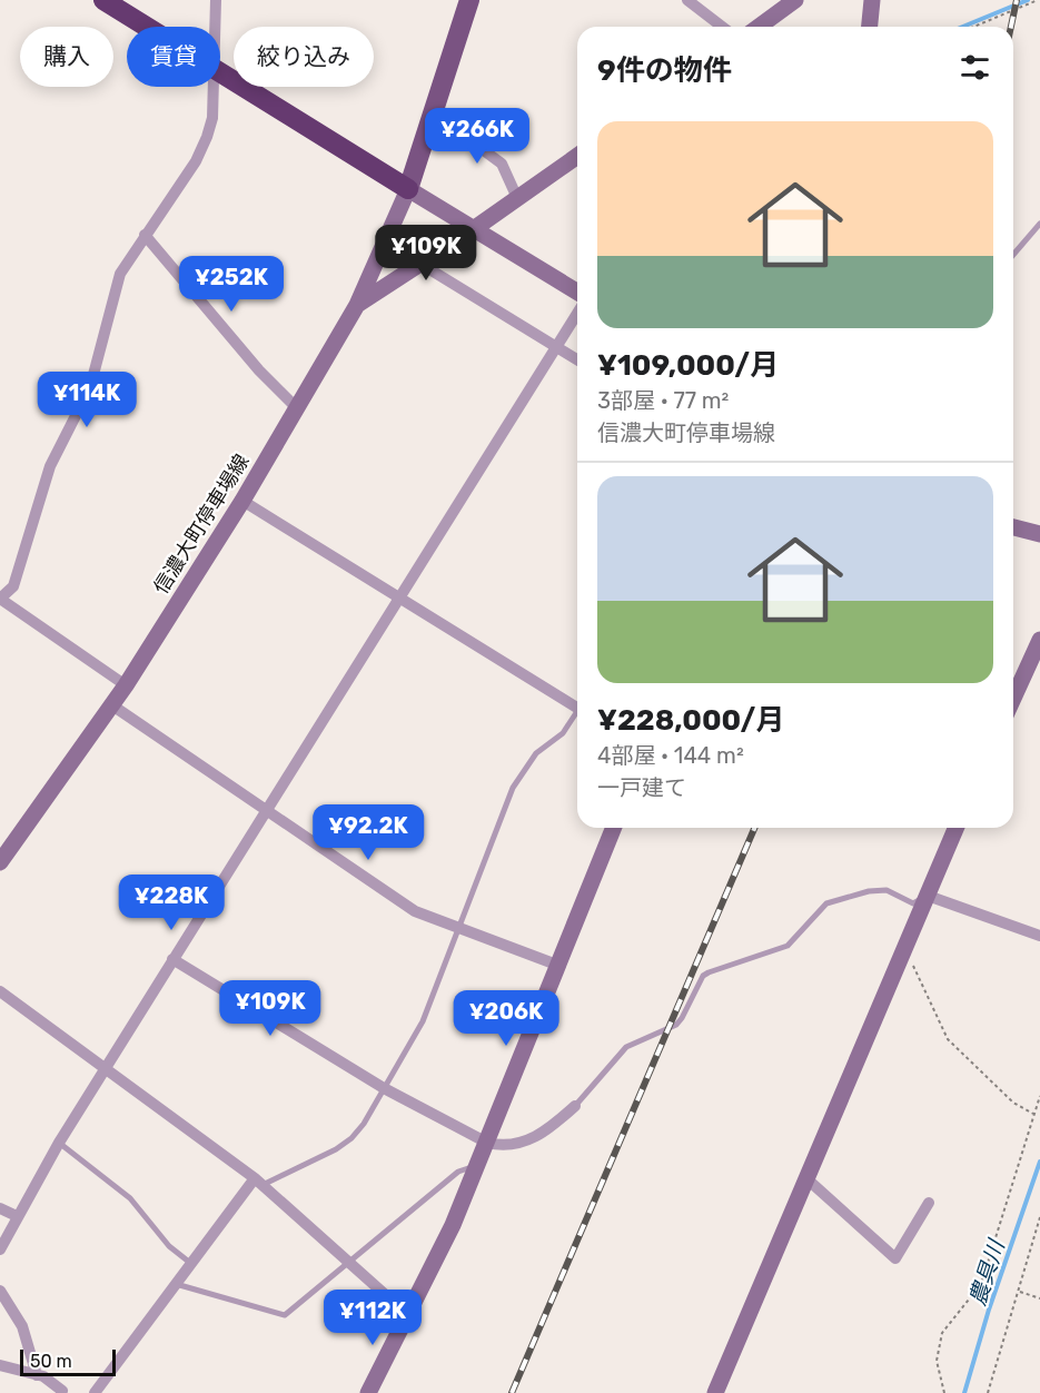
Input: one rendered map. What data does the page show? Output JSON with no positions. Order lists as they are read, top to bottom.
{
  "streets": {
    "street": ["信濃大町停車場線"]
  },
  "water": ["農具川"],
  "scale_bar": "50 m",
  "page": {
    "chip": ["購入", "賃貸", "絞り込み"],
    "heading": "9件の物件",
    "list": [
      {
        "name": "¥109,000/月",
        "note": "3部屋 · 77 m² · 信濃大町停車場線"
      },
      {
        "name": "¥228,000/月",
        "note": "4部屋 · 144 m² · 一戸建て"
      }
    ],
    "price": [
      "¥266K",
      "¥109K",
      "¥252K",
      "¥114K",
      "¥92.2K",
      "¥228K",
      "¥109K",
      "¥206K",
      "¥112K"
    ],
    "scale": "50 m"
  }
}
